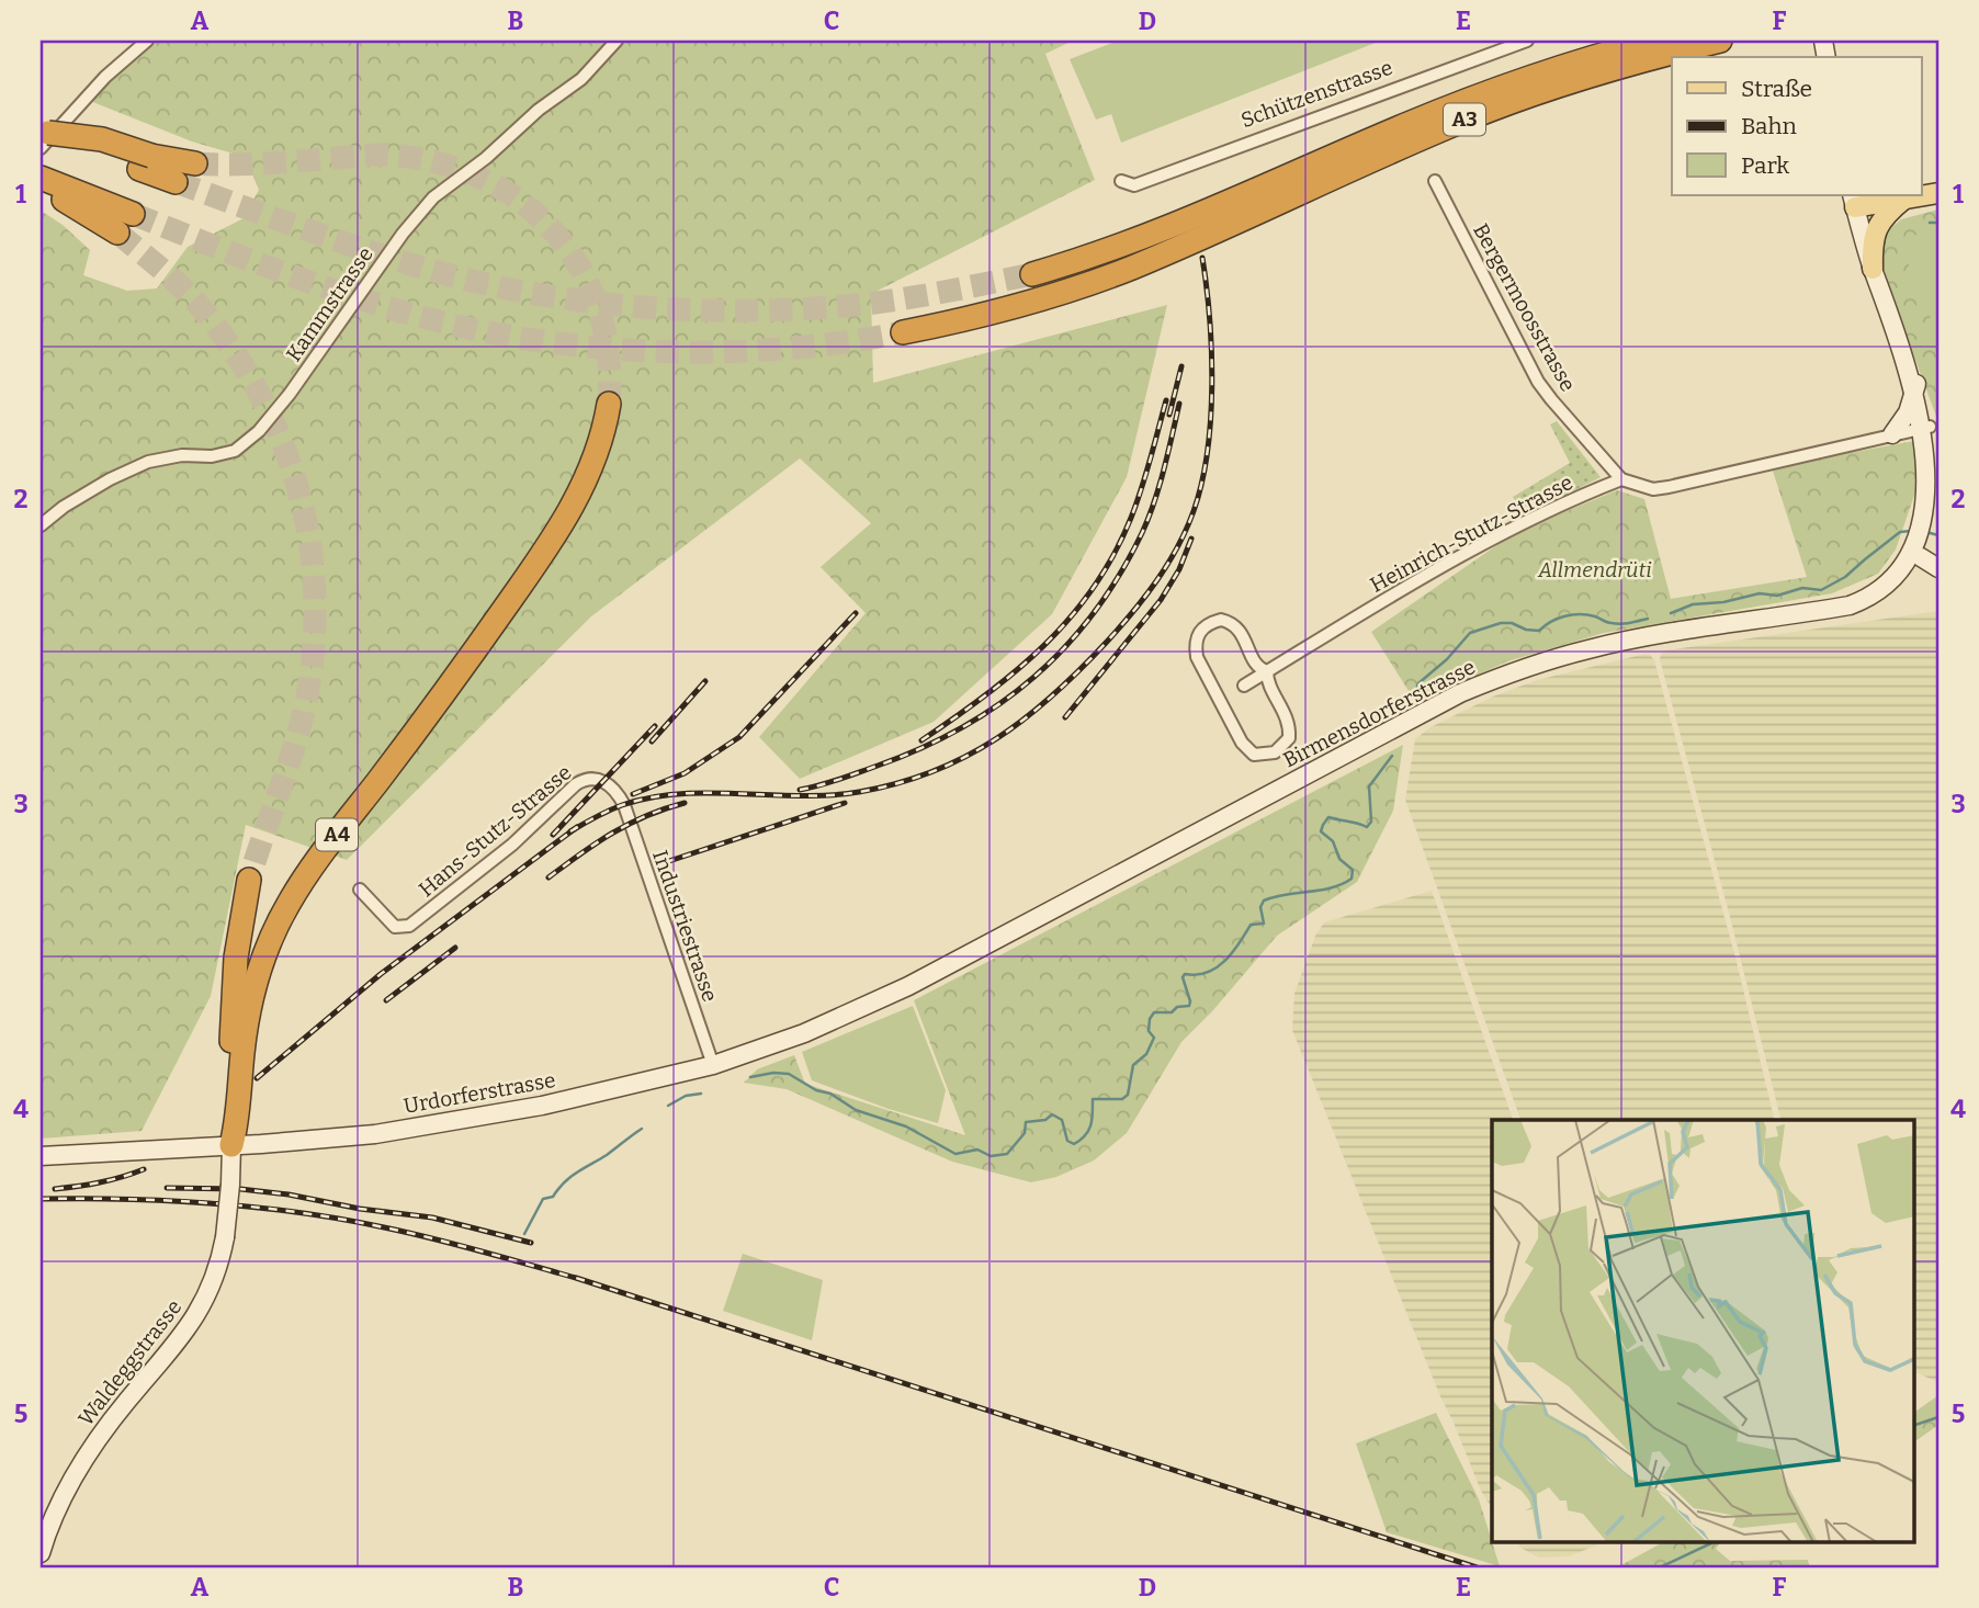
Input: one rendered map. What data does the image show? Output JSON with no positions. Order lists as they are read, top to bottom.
{
  "streets": {
    "highway": ["A3", "A4"],
    "main road": ["Birmensdorferstrasse", "Urdorferstrasse", "Waldeggstrasse"],
    "street": [
      "Schützenstrasse",
      "Kammstrasse",
      "Bergermoosstrasse",
      "Heinrich-Stutz-Strasse",
      "Hans-Stutz-Strasse",
      "Industriestrasse"
    ]
  },
  "crossings": [
    ["Bergermoosstrasse", "Heinrich-Stutz-Strasse"],
    ["Birmensdorferstrasse", "Urdorferstrasse"],
    ["Hans-Stutz-Strasse", "Industriestrasse"],
    ["A4", "Urdorferstrasse"],
    ["A4", "Waldeggstrasse"],
    ["Industriestrasse", "Urdorferstrasse"],
    ["Urdorferstrasse", "Waldeggstrasse"]
  ],
  "parks": ["Allmendrüti"],
  "legend": ["Straße", "Bahn", "Park"],
  "grid": {
    "columns": [
      "A",
      "B",
      "C",
      "D",
      "E",
      "F"
    ],
    "rows": [
      "1",
      "2",
      "3",
      "4",
      "5"
    ]
  }
}
